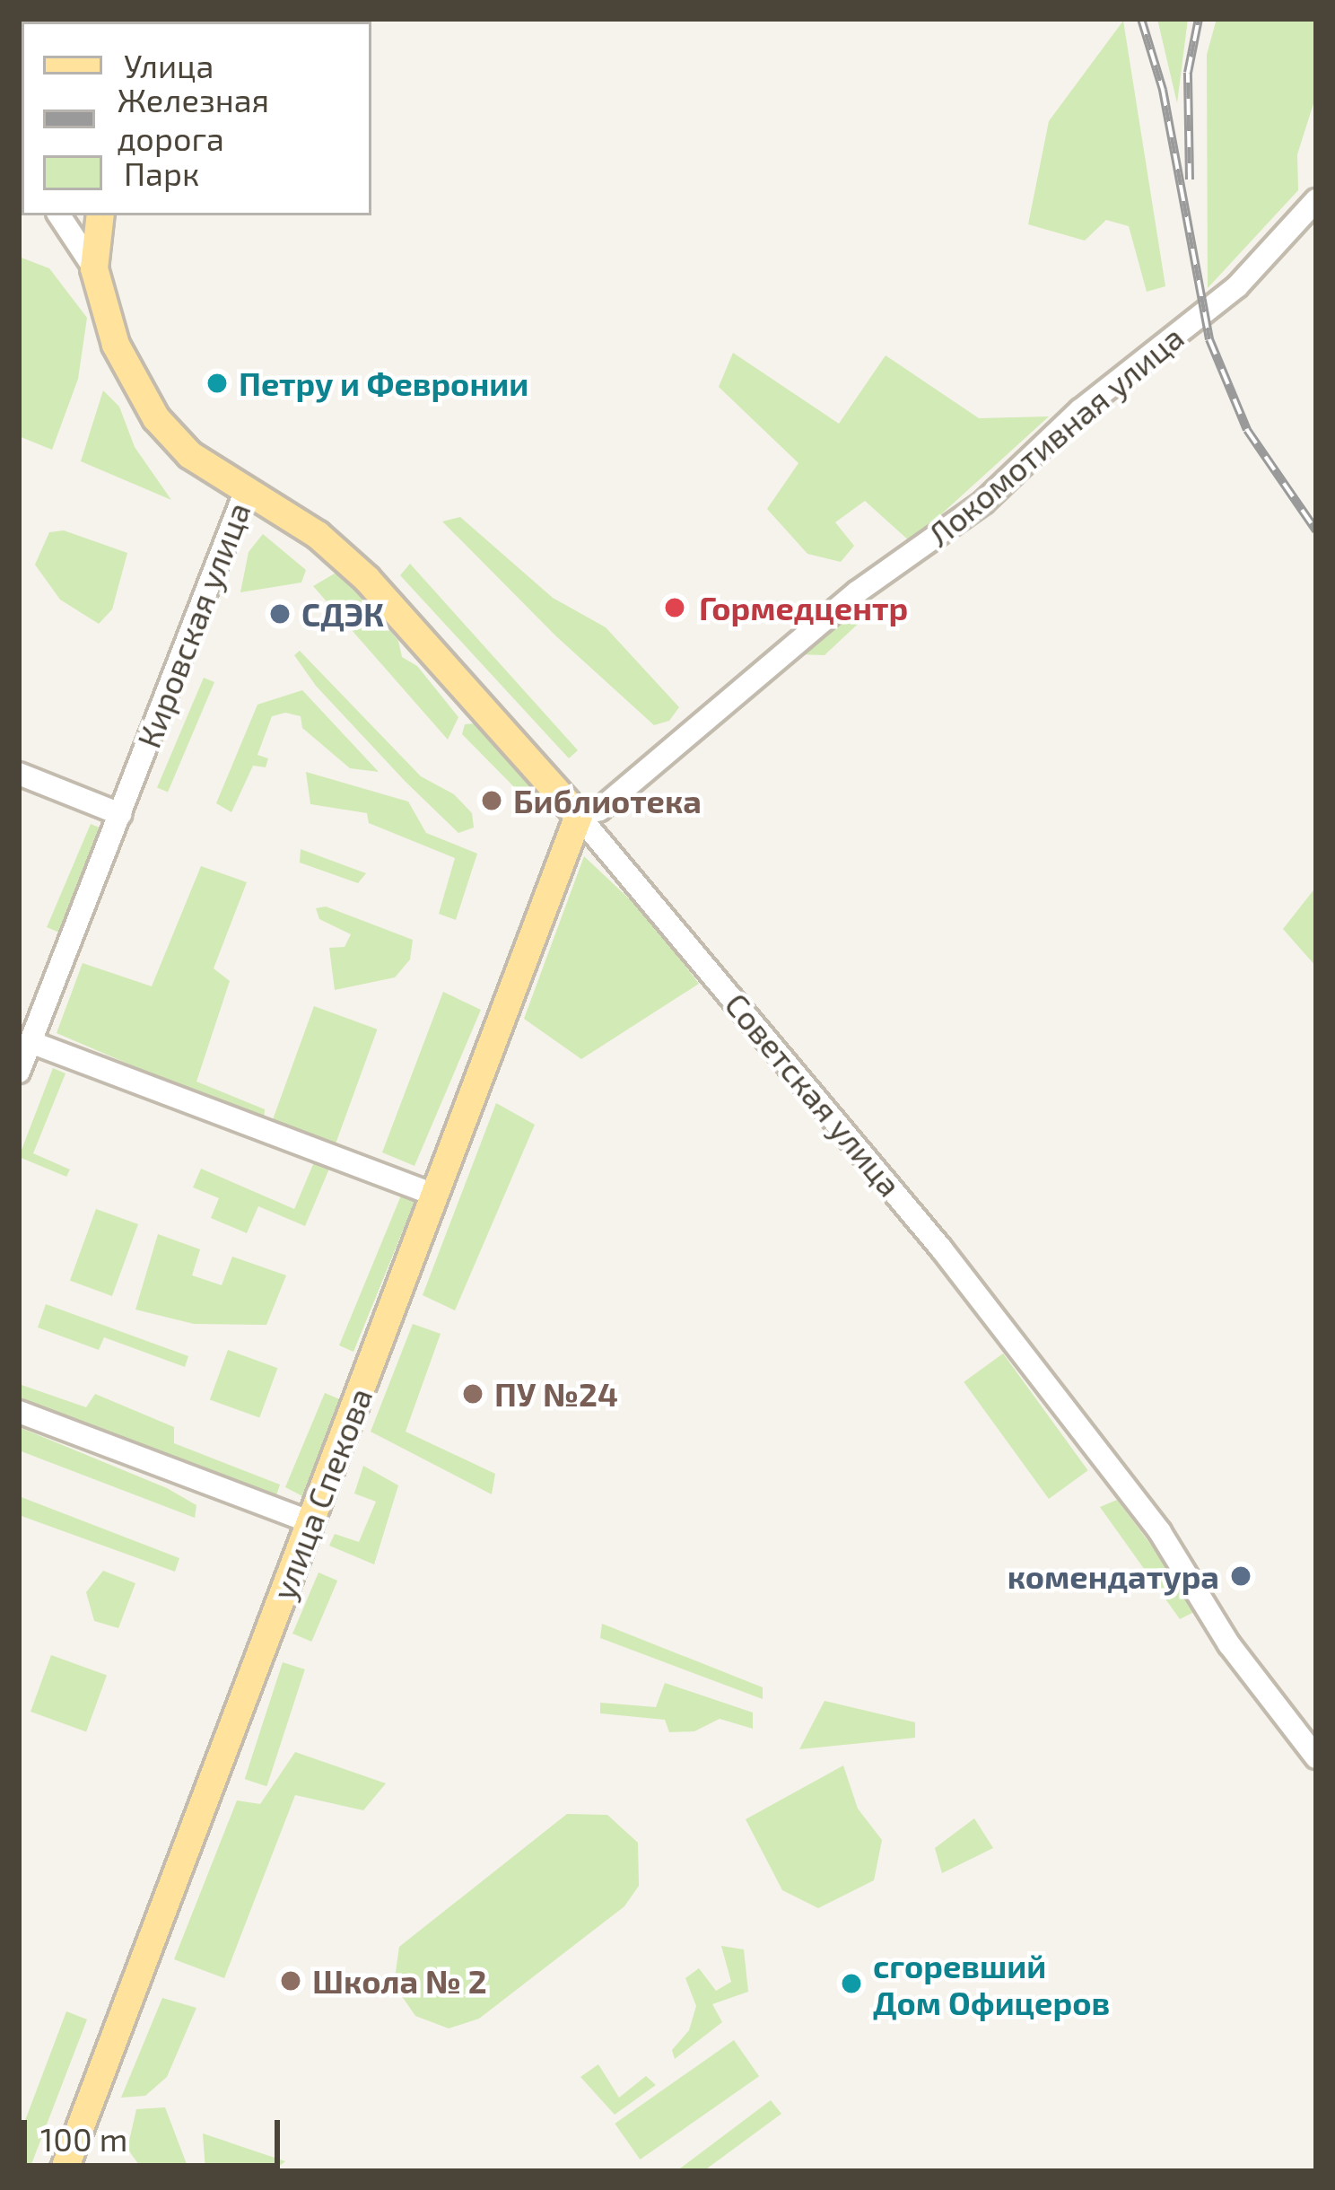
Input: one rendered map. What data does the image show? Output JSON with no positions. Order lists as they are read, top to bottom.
{
  "streets": {
    "main road": ["Кировская улица", "Советская улица", "улица Спекова"],
    "street": ["Локомотивная улица"]
  },
  "crossings": [
    ["Локомотивная улица", "Советская улица"],
    ["Локомотивная улица", "улица Спекова"],
    ["Кировская улица", "Советская улица"],
    ["Советская улица", "улица Спекова"]
  ],
  "places": [
    "Петру и Февронии",
    "Гормедцентр",
    "СДЭК",
    "Библиотека",
    "ПУ №24",
    "комендатура",
    "Школа № 2",
    "сгоревший Дом Офицеров"
  ],
  "legend": ["Улица", "Железная дорога", "Парк"],
  "scale_bar": "100 m"
}
